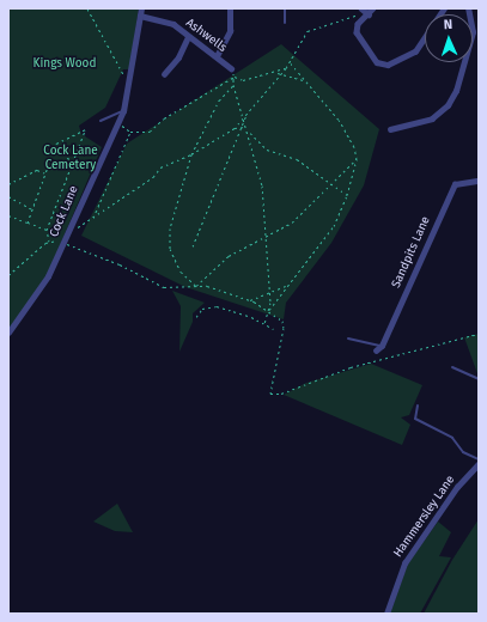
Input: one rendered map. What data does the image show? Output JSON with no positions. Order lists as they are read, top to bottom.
{
  "streets": {
    "street": [
      "Ashwells",
      "Cock Lane",
      "Sandpits Lane",
      "Hammersley Lane"
    ]
  },
  "crossings": [
    ["Ashwells", "Cock Lane"]
  ],
  "parks": ["Kings Wood", "Cock Lane Cemetery"],
  "north": "top"
}
